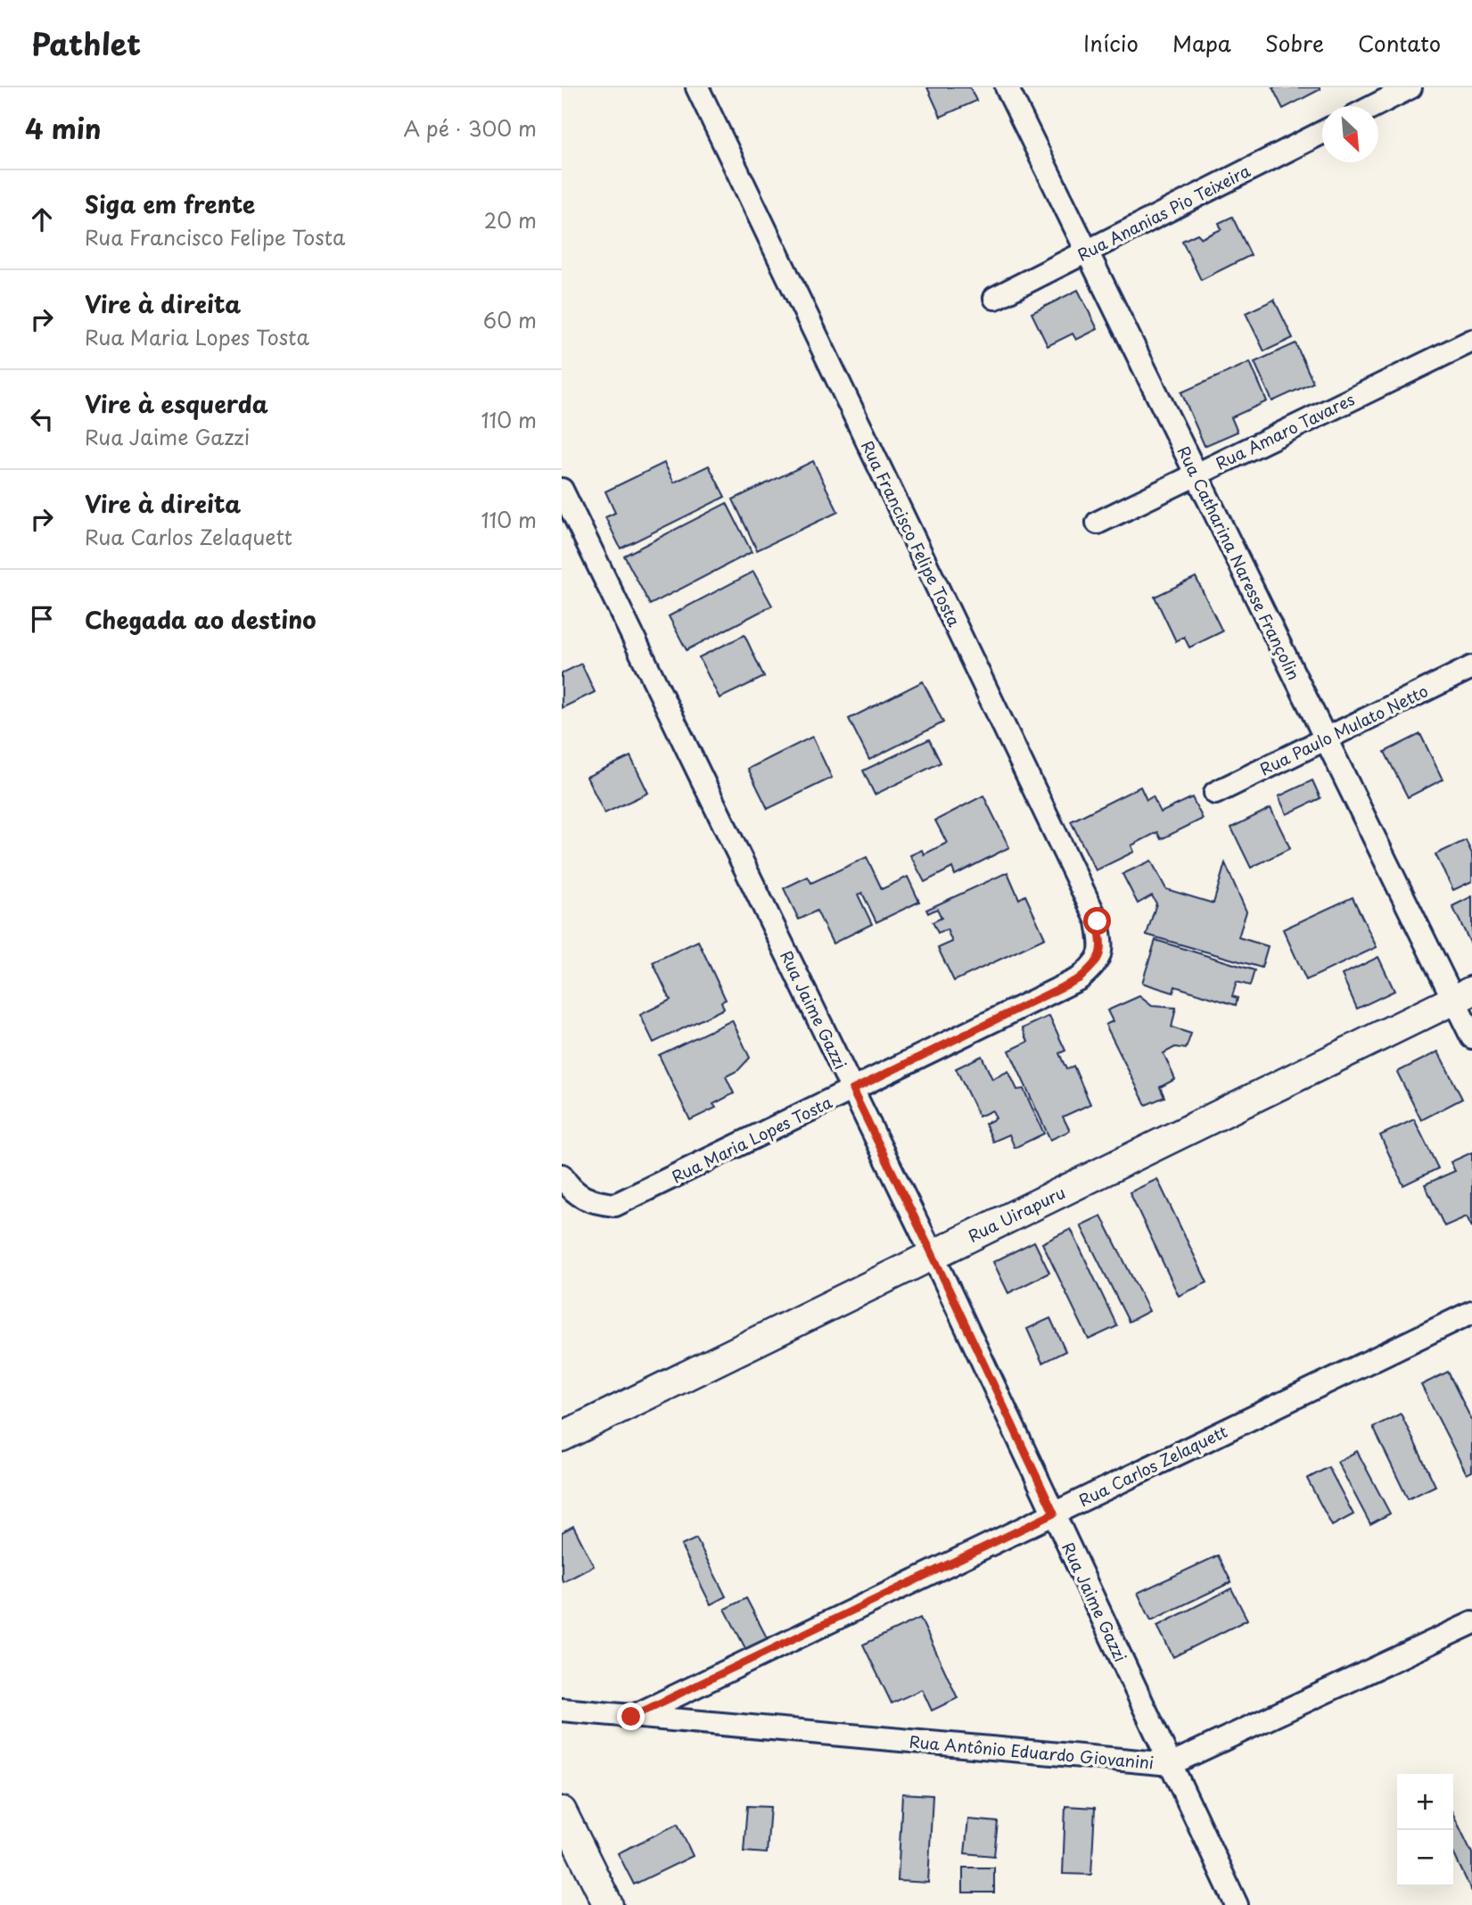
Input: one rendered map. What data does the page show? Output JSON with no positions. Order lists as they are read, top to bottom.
{
  "streets": {
    "street": [
      "Rua Ananias Pio Teixeira",
      "Rua Amaro Tavares",
      "Rua Francisco Felipe Tosta",
      "Rua Catharina Naresse Françolin",
      "Rua Paulo Mulato Netto",
      "Rua Jaime Gazzi",
      "Rua Maria Lopes Tosta",
      "Rua Uirapuru",
      "Rua Carlos Zelaquett",
      "Rua Antônio Eduardo Giovanini"
    ]
  },
  "crossings": [
    ["Rua Ananias Pio Teixeira", "Rua Catharina Naresse Françolin"],
    ["Rua Amaro Tavares", "Rua Catharina Naresse Françolin"],
    ["Rua Francisco Felipe Tosta", "Rua Maria Lopes Tosta"],
    ["Rua Catharina Naresse Françolin", "Rua Paulo Mulato Netto"],
    ["Rua Catharina Naresse Françolin", "Rua Uirapuru"],
    ["Rua Jaime Gazzi", "Rua Maria Lopes Tosta"],
    ["Rua Jaime Gazzi", "Rua Uirapuru"],
    ["Rua Jaime Gazzi", "Rua Carlos Zelaquett"],
    ["Rua Jaime Gazzi", "Rua Antônio Eduardo Giovanini"],
    ["Rua Carlos Zelaquett", "Rua Antônio Eduardo Giovanini"]
  ],
  "north": "bottom right",
  "page": {
    "header": "Pathlet",
    "nav": [
      "Início",
      "Mapa",
      "Sobre",
      "Contato"
    ],
    "heading": ["4 min", "A pé · 300 m"],
    "list": [
      ["Siga em frente", "Rua Francisco Felipe Tosta", "20 m"],
      ["Vire à direita", "Rua Maria Lopes Tosta", "60 m"],
      ["Vire à esquerda", "Rua Jaime Gazzi", "110 m"],
      ["Vire à direita", "Rua Carlos Zelaquett", "110 m"],
      "Chegada ao destino"
    ],
    "map_buttons": ["+", "−"]
  }
}
